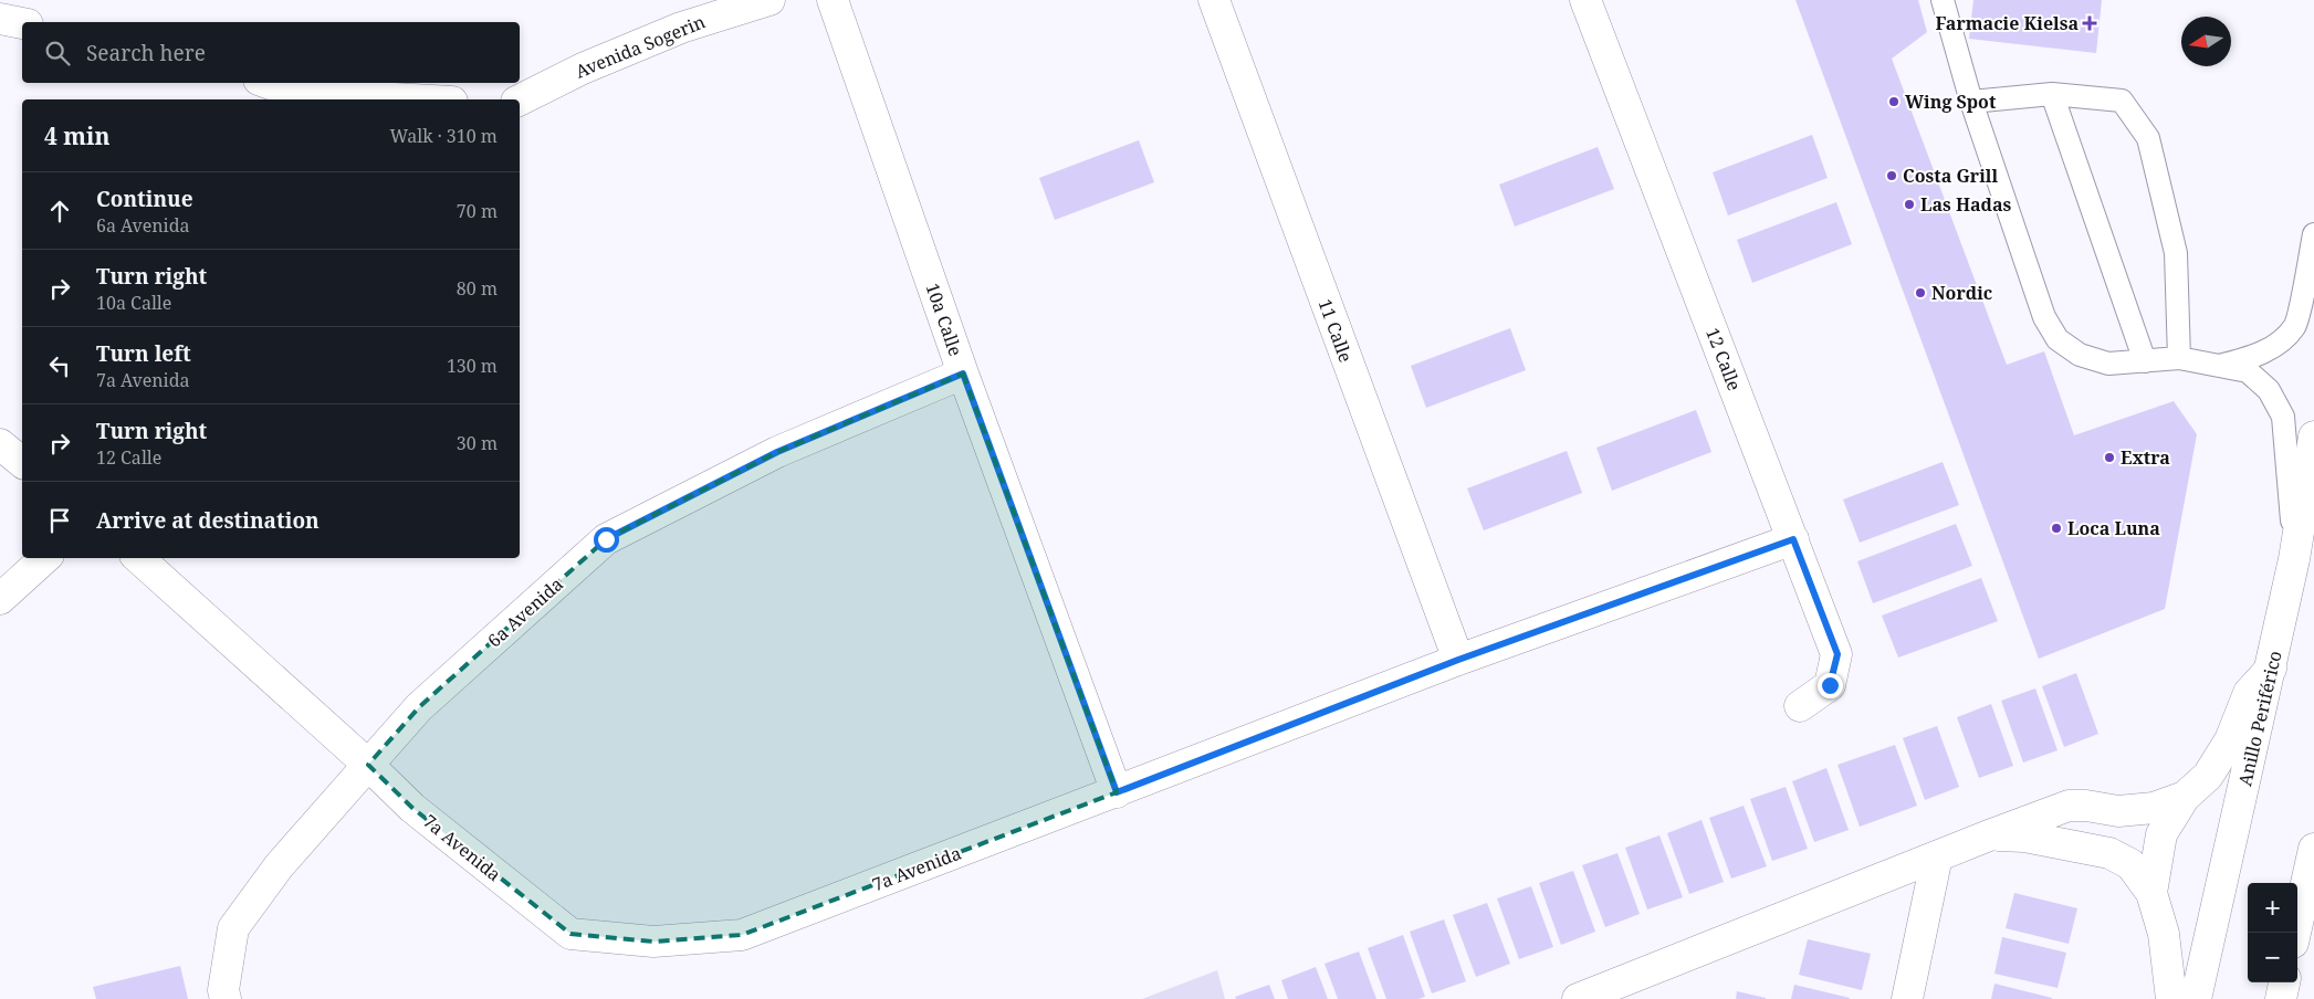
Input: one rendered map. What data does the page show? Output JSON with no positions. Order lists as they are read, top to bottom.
{
  "streets": {
    "main road": [
      "Avenida Sogerin",
      "10a Calle",
      "11 Calle",
      "12 Calle",
      "6a Avenida",
      "Anillo Periférico",
      "7a Avenida"
    ]
  },
  "crossings": [
    ["10a Calle", "6a Avenida"],
    ["10a Calle", "7a Avenida"],
    ["11 Calle", "7a Avenida"],
    ["12 Calle", "7a Avenida"],
    ["6a Avenida", "7a Avenida"]
  ],
  "places": {
    "health": ["Farmacie Kielsa"],
    "other": [
      "Wing Spot",
      "Costa Grill",
      "Las Hadas",
      "Nordic",
      "Extra",
      "Loca Luna"
    ]
  },
  "north": "left",
  "page": {
    "search": "Search here",
    "heading": ["4 min", "Walk · 310 m"],
    "list": [
      ["Continue", "6a Avenida", "70 m"],
      ["Turn right", "10a Calle", "80 m"],
      ["Turn left", "7a Avenida", "130 m"],
      ["Turn right", "12 Calle", "30 m"],
      "Arrive at destination"
    ],
    "map_buttons": ["+", "−"]
  }
}
